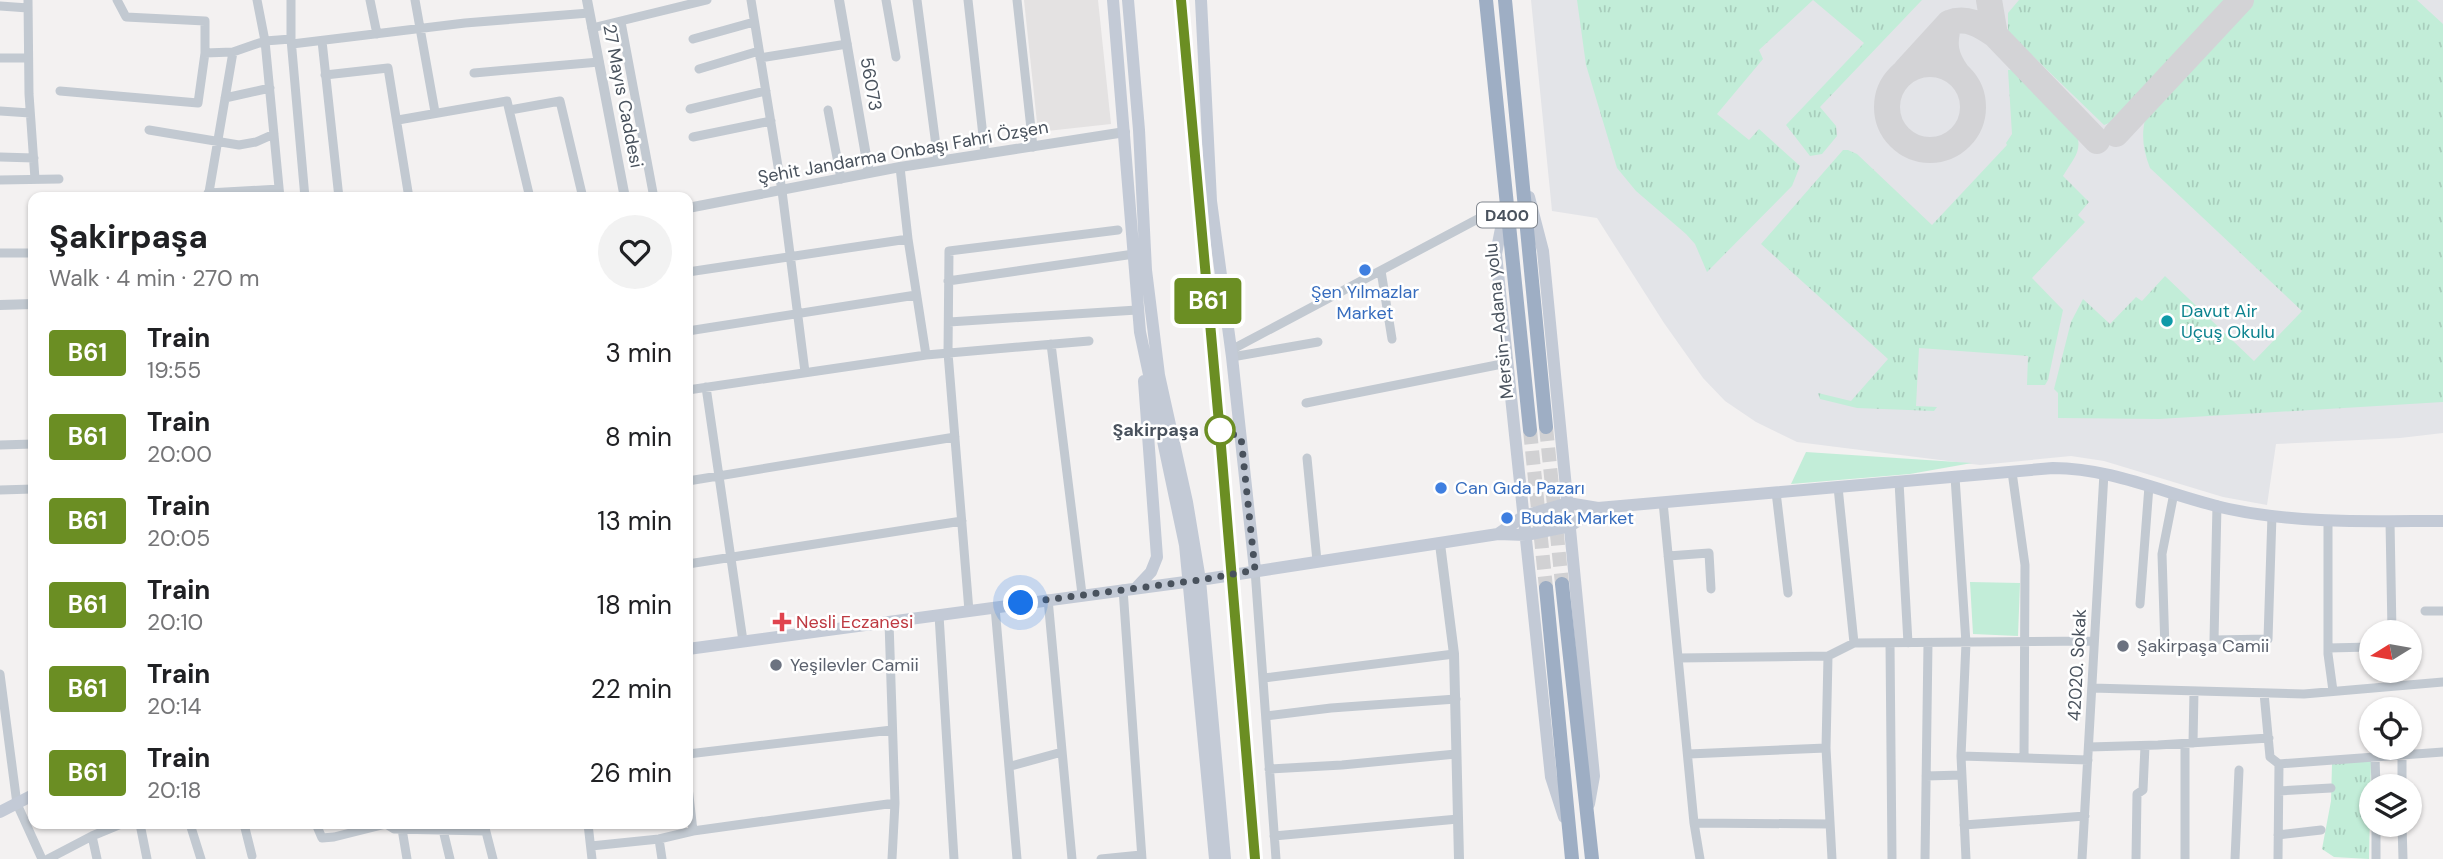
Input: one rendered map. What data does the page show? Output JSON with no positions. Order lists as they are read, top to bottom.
{
  "streets": {
    "highway": ["D400", "Mersin-Adana yolu"],
    "street": [
      "56073",
      "27 Mayıs Caddesi",
      "Şehit Jandarma Onbaşı Fahri Özşen",
      "42020. Sokak"
    ]
  },
  "crossings": [
    ["56073", "Şehit Jandarma Onbaşı Fahri Özşen"]
  ],
  "places": {
    "other": [
      "Şen Yılmazlar Market",
      "Davut Air Uçuş Okulu",
      "Şakirpaşa",
      "Can Gıda Pazarı",
      "Budak Market",
      "Şakirpaşa Camii",
      "Yeşilevler Camii"
    ],
    "health": ["Nesli Eczanesi"]
  },
  "north": "left",
  "page": {
    "on_map": "B61",
    "heading": ["Şakirpaşa", "Walk · 4 min · 270 m"],
    "list": [
      {
        "mark": "B61",
        "name": "Train",
        "note": "19:55",
        "value": "3 min"
      },
      {
        "mark": "B61",
        "name": "Train",
        "note": "20:00",
        "value": "8 min"
      },
      {
        "mark": "B61",
        "name": "Train",
        "note": "20:05",
        "value": "13 min"
      },
      {
        "mark": "B61",
        "name": "Train",
        "note": "20:10",
        "value": "18 min"
      },
      {
        "mark": "B61",
        "name": "Train",
        "note": "20:14",
        "value": "22 min"
      },
      {
        "mark": "B61",
        "name": "Train",
        "note": "20:18",
        "value": "26 min"
      }
    ]
  }
}
